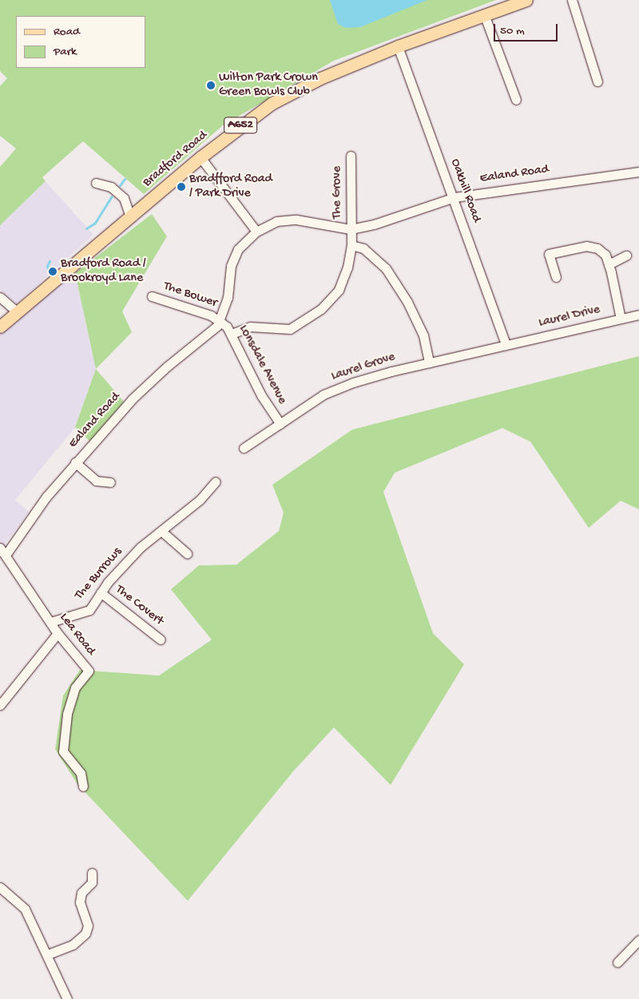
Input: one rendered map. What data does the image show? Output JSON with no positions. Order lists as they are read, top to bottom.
{
  "streets": {
    "main road": ["A652", "Bradford Road"],
    "street": [
      "Ealand Road",
      "Oakhill Road",
      "The Grove",
      "The Bower",
      "Laurel Drive",
      "Lonsdale Avenue",
      "Laurel Grove",
      "The Burrows",
      "The Covert",
      "Lea Road"
    ]
  },
  "crossings": [
    ["Bradford Road", "Oakhill Road"],
    ["Ealand Road", "Oakhill Road"],
    ["Ealand Road", "The Grove"],
    ["Ealand Road", "The Bower"],
    ["Ealand Road", "Lonsdale Avenue"],
    ["Ealand Road", "Lea Road"],
    ["Oakhill Road", "Laurel Drive"],
    ["Oakhill Road", "Laurel Grove"],
    ["The Grove", "Lonsdale Avenue"],
    ["The Bower", "Lonsdale Avenue"],
    ["Laurel Drive", "Laurel Grove"],
    ["Lonsdale Avenue", "Laurel Grove"],
    ["The Burrows", "The Covert"],
    ["The Burrows", "Lea Road"]
  ],
  "places": ["Wilton Park Crown Green Bowls Club", "Bradfford Road / Park Drive", "Bradford Road / Brookroyd Lane"],
  "legend": ["Road", "Park"],
  "scale_bar": "50 m"
}
